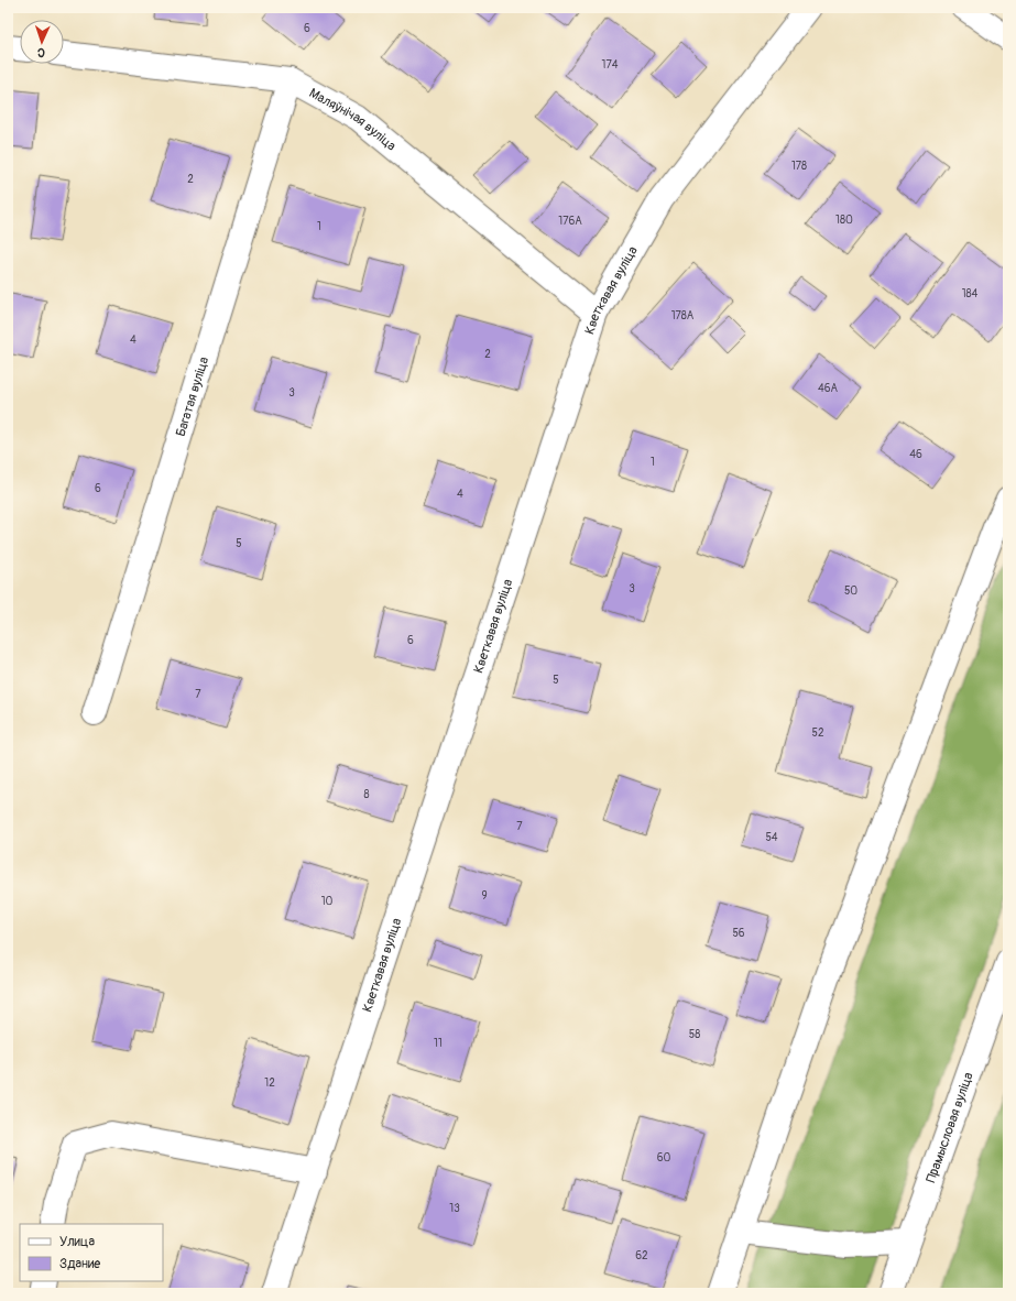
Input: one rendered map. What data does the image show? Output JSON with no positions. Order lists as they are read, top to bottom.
{
  "streets": {
    "street": [
      "Маляўнічая вуліца",
      "Кветкавая вуліца",
      "Багатая вуліца",
      "Прамысловая вуліца"
    ]
  },
  "crossings": [
    ["Маляўнічая вуліца", "Кветкавая вуліца"],
    ["Маляўнічая вуліца", "Багатая вуліца"]
  ],
  "house_numbers": [
    "6",
    "174",
    "178",
    "2",
    "180",
    "176А",
    "1",
    "184",
    "178А",
    "4",
    "2",
    "46А",
    "3",
    "46",
    "1",
    "6",
    "4",
    "5",
    "3",
    "50",
    "6",
    "5",
    "7",
    "52",
    "8",
    "7",
    "54",
    "9",
    "10",
    "56",
    "58",
    "11",
    "12",
    "60",
    "13",
    "62"
  ],
  "legend": ["Улица", "Здание"],
  "north": "bottom"
}
